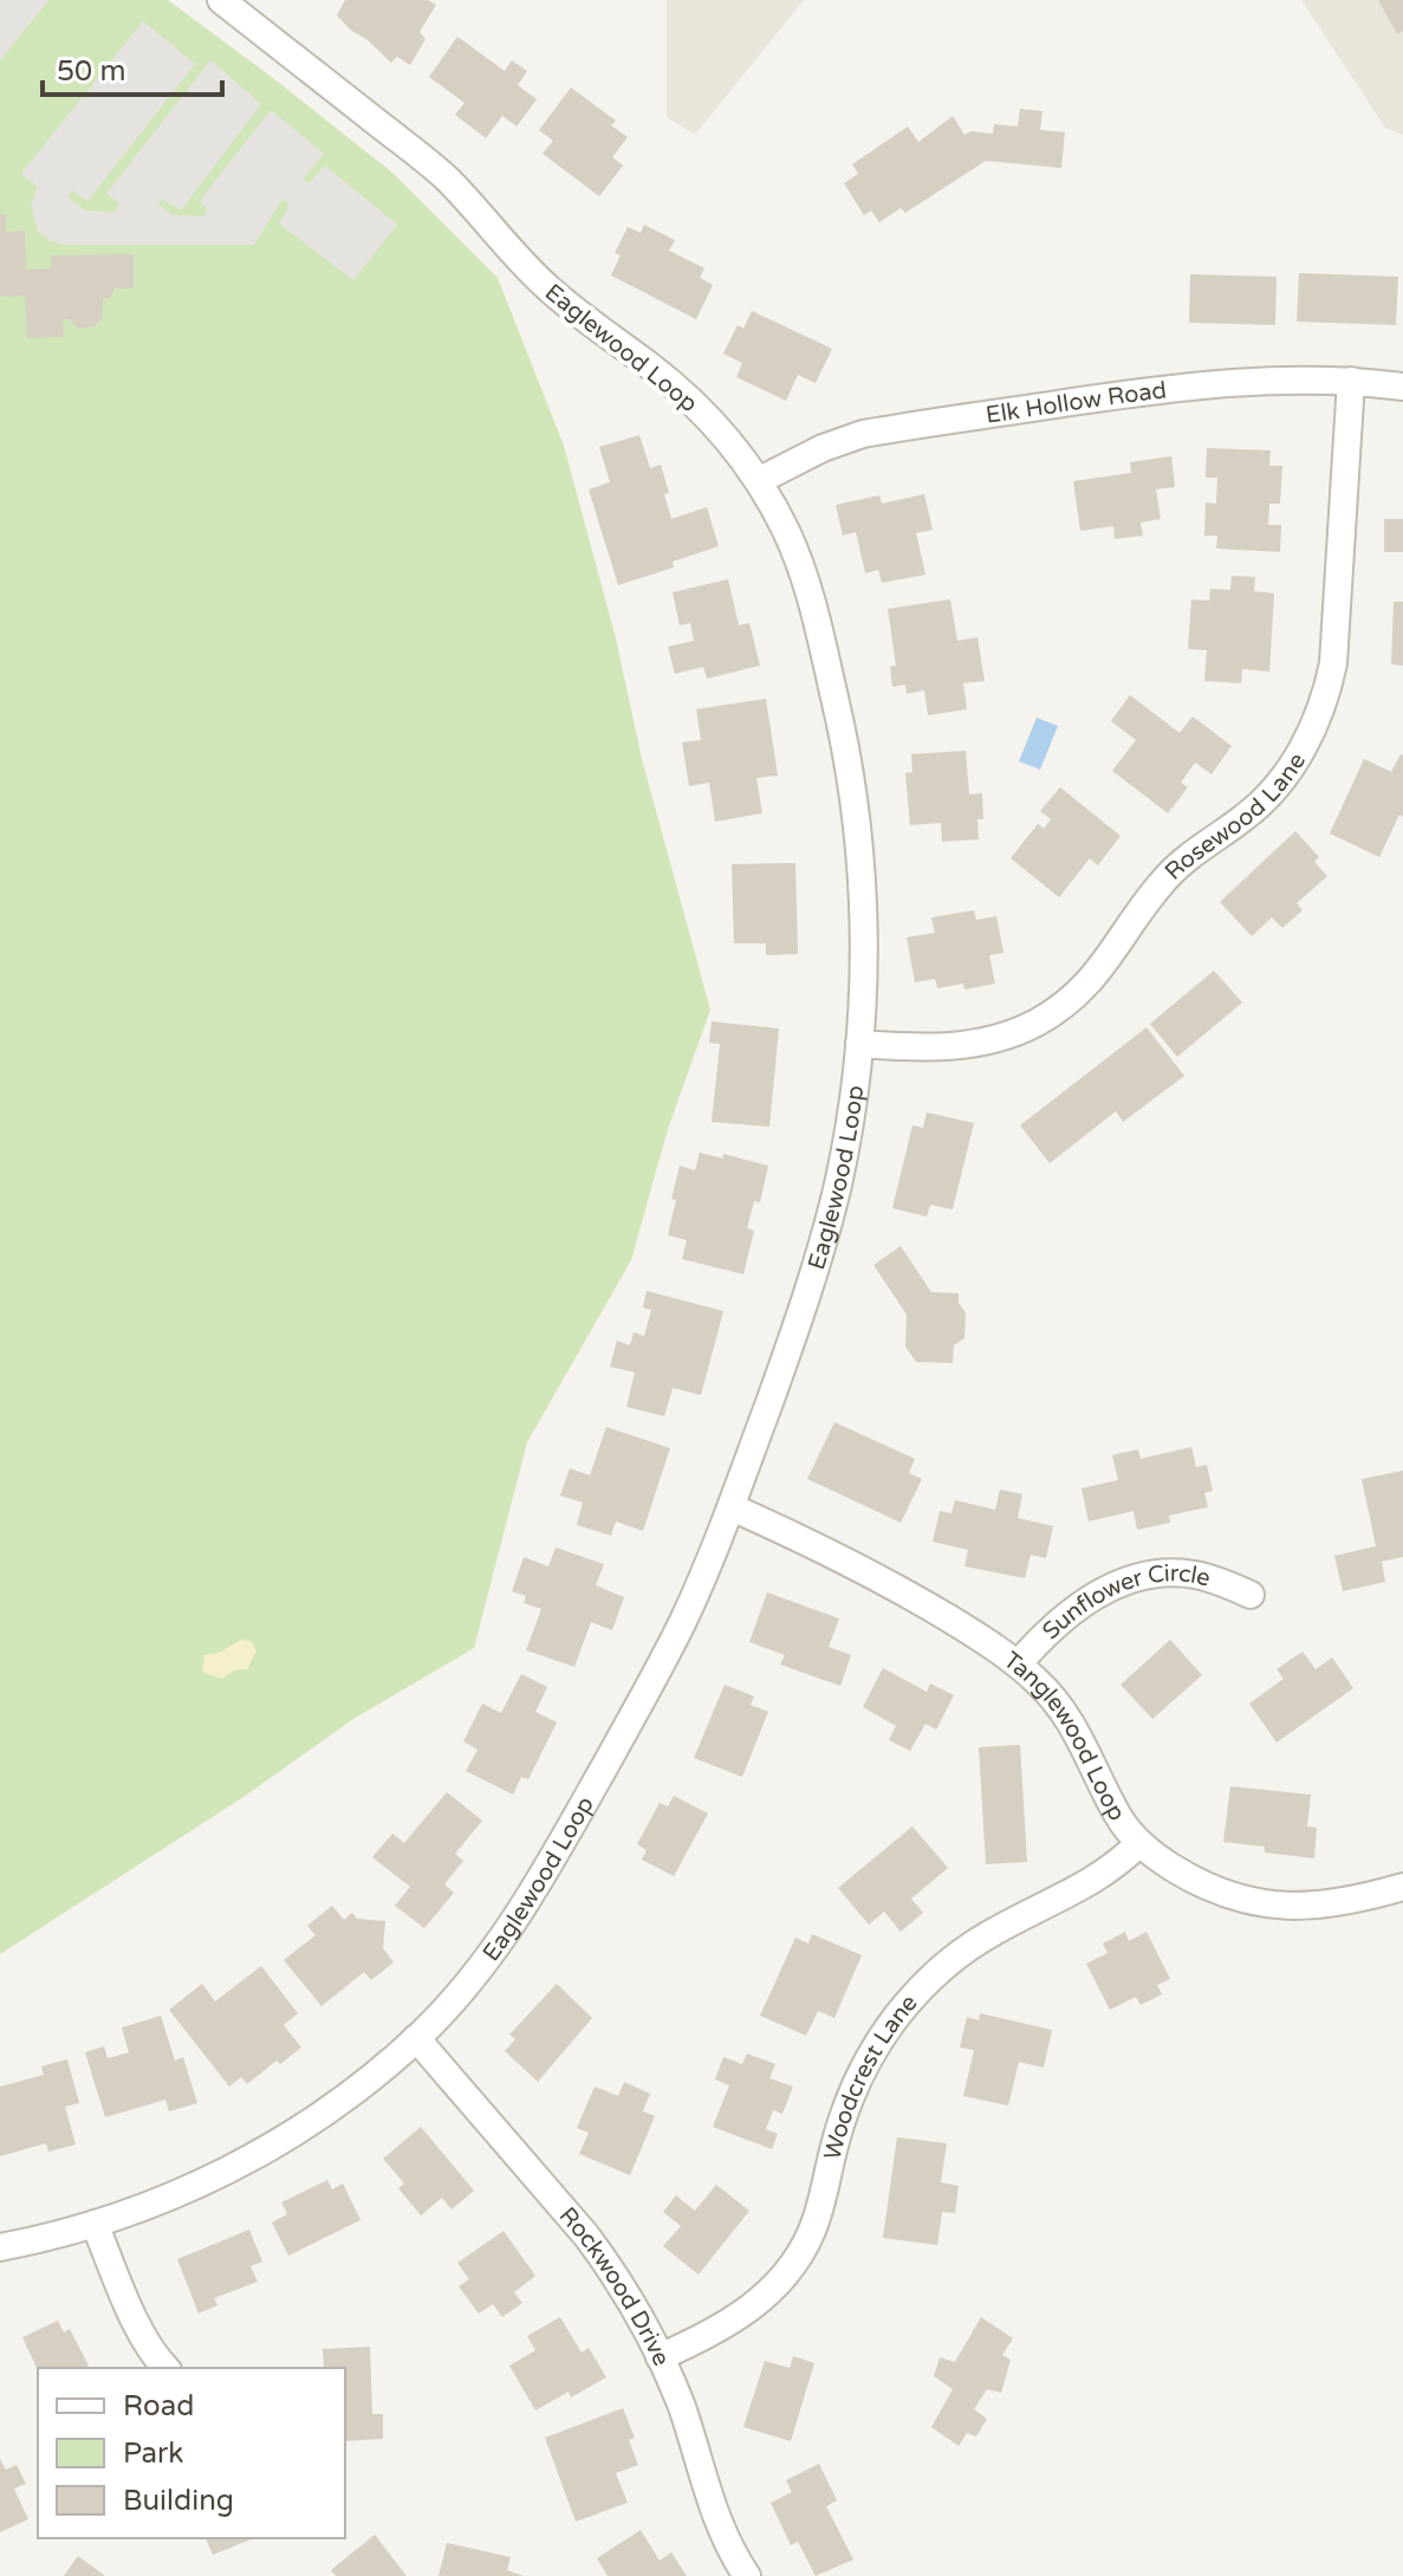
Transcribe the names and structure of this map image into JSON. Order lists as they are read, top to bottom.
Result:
{
  "streets": {
    "street": [
      "Eaglewood Loop",
      "Elk Hollow Road",
      "Rosewood Lane",
      "Sunflower Circle",
      "Tanglewood Loop",
      "Woodcrest Lane",
      "Rockwood Drive"
    ]
  },
  "crossings": [
    ["Eaglewood Loop", "Elk Hollow Road"],
    ["Eaglewood Loop", "Rosewood Lane"],
    ["Eaglewood Loop", "Tanglewood Loop"],
    ["Eaglewood Loop", "Rockwood Drive"],
    ["Elk Hollow Road", "Rosewood Lane"],
    ["Sunflower Circle", "Tanglewood Loop"],
    ["Tanglewood Loop", "Woodcrest Lane"],
    ["Woodcrest Lane", "Rockwood Drive"]
  ],
  "legend": ["Road", "Park", "Building"],
  "scale_bar": "50 m"
}
